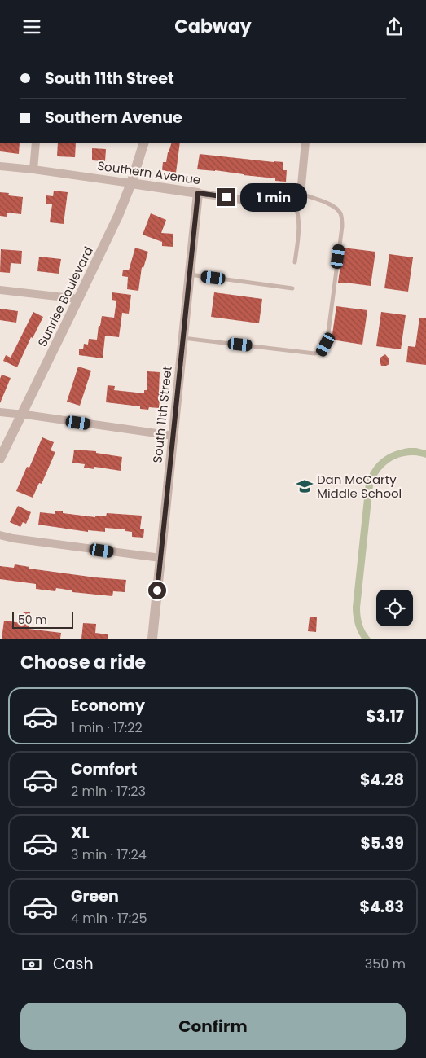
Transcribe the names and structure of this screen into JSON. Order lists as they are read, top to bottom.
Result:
{
  "streets": {
    "street": ["Southern Avenue", "Sunrise Boulevard", "South 11th Street"]
  },
  "crossings": [
    ["Southern Avenue", "Sunrise Boulevard"],
    ["Southern Avenue", "South 11th Street"]
  ],
  "places": {
    "school or university": ["Dan McCarty Middle School"]
  },
  "scale_bar": "50 m",
  "page": {
    "header": "Cabway",
    "banner": ["South 11th Street", "Southern Avenue"],
    "bubble": "1 min",
    "scale": "50 m",
    "heading": "Choose a ride",
    "list": [
      {
        "name": "Economy",
        "note": "1 min · 17:22",
        "value": "$3.17"
      },
      {
        "name": "Comfort",
        "note": "2 min · 17:23",
        "value": "$4.28"
      },
      {
        "name": "XL",
        "note": "3 min · 17:24",
        "value": "$5.39"
      },
      {
        "name": "Green",
        "note": "4 min · 17:25",
        "value": "$4.83"
      }
    ],
    "pay": ["Cash", "350 m"],
    "buttons": "Confirm"
  }
}
